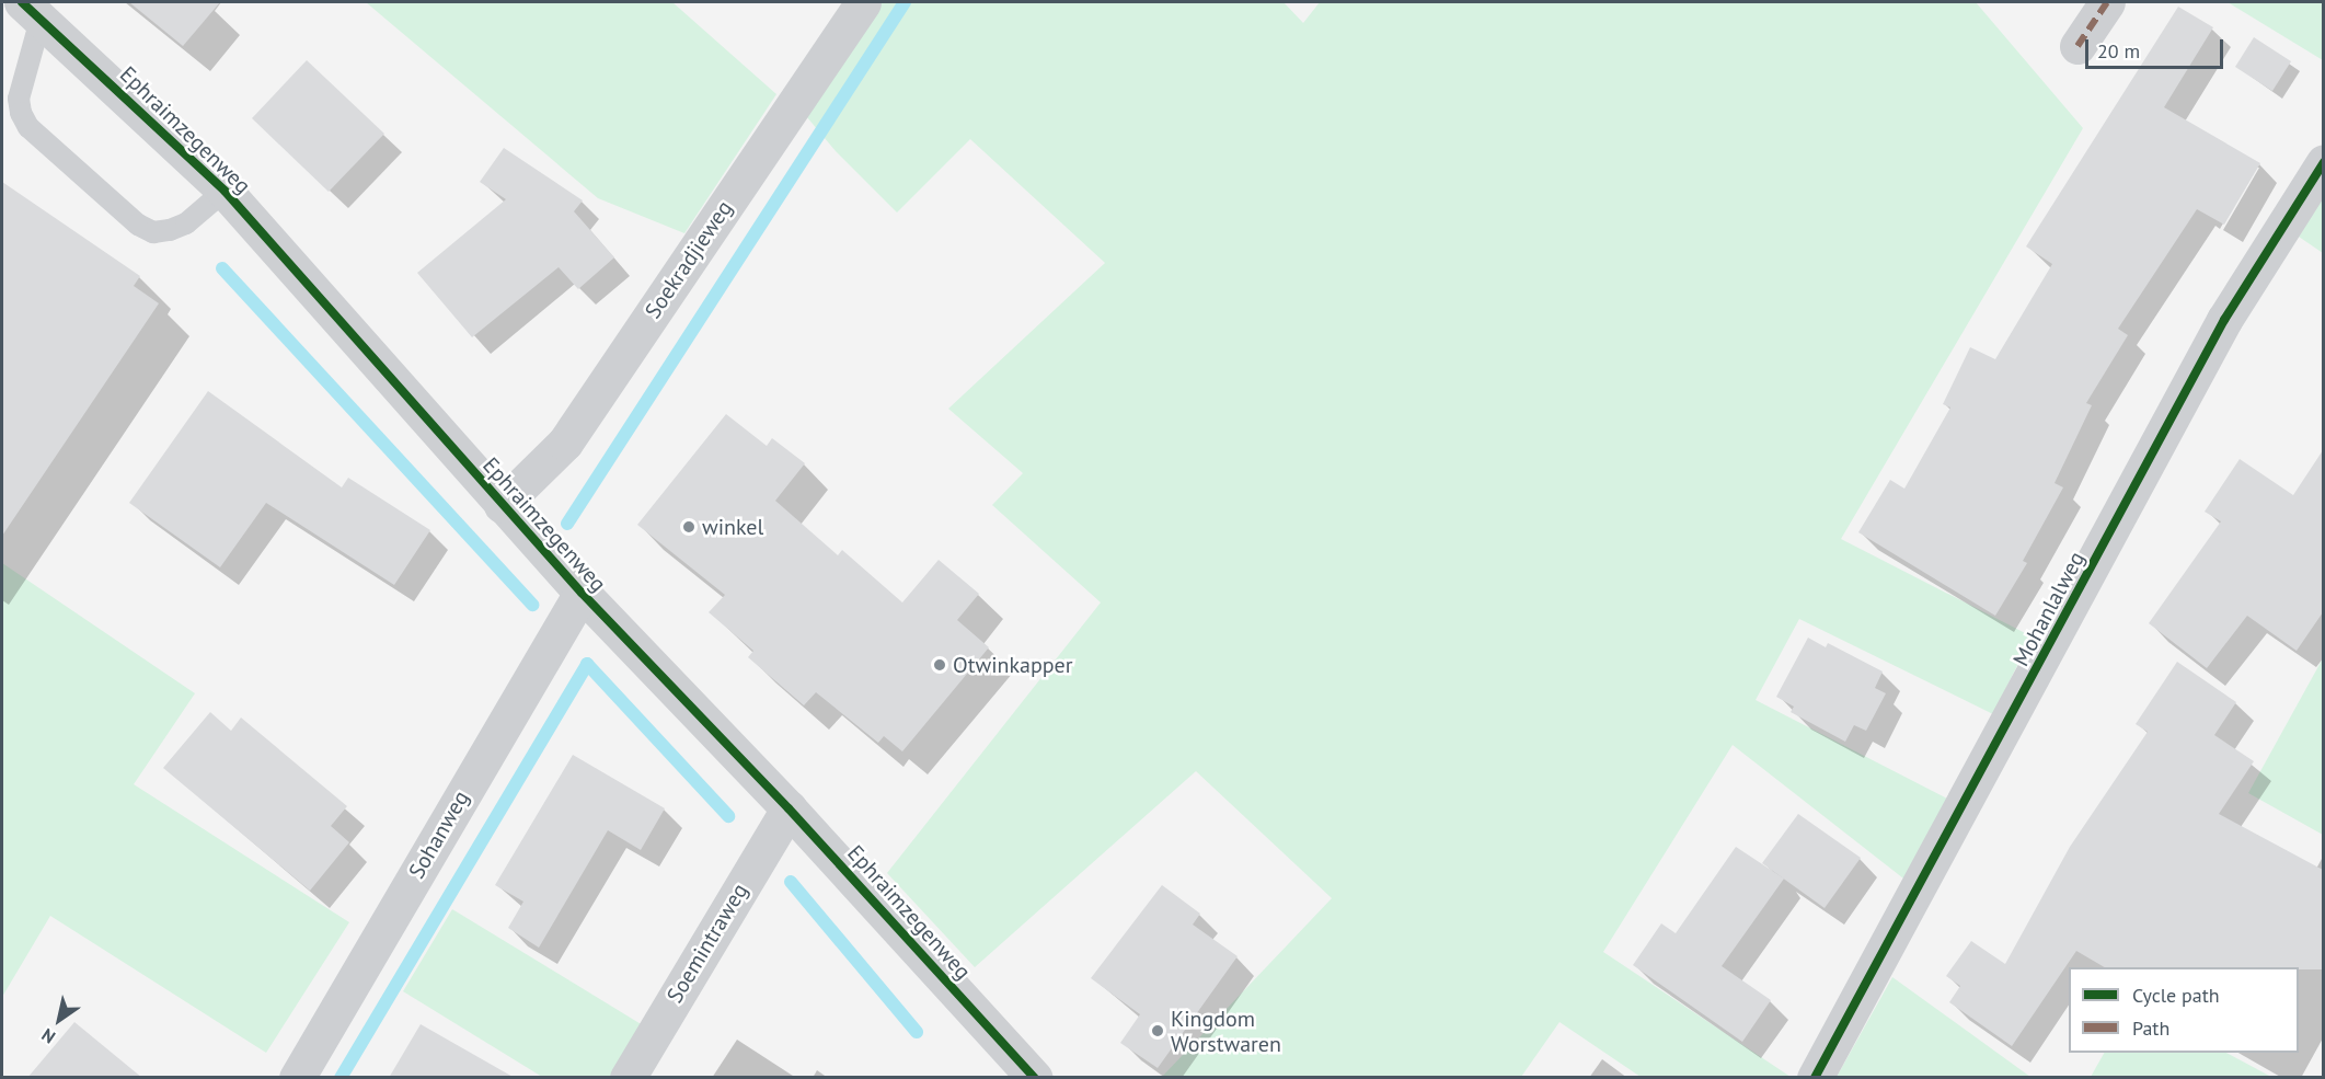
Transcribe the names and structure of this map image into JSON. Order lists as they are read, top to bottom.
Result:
{
  "streets": {
    "street": [
      "Ephraimzegenweg",
      "Soekradjieweg",
      "Mohanlalweg",
      "Sohanweg",
      "Soemintraweg"
    ]
  },
  "crossings": [
    ["Ephraimzegenweg", "Soekradjieweg"],
    ["Ephraimzegenweg", "Sohanweg"],
    ["Ephraimzegenweg", "Soemintraweg"]
  ],
  "places": ["winkel", "Otwinkapper", "Kingdom Worstwaren"],
  "legend": ["Cycle path", "Path"],
  "scale_bar": "20 m",
  "north": "bottom left"
}
